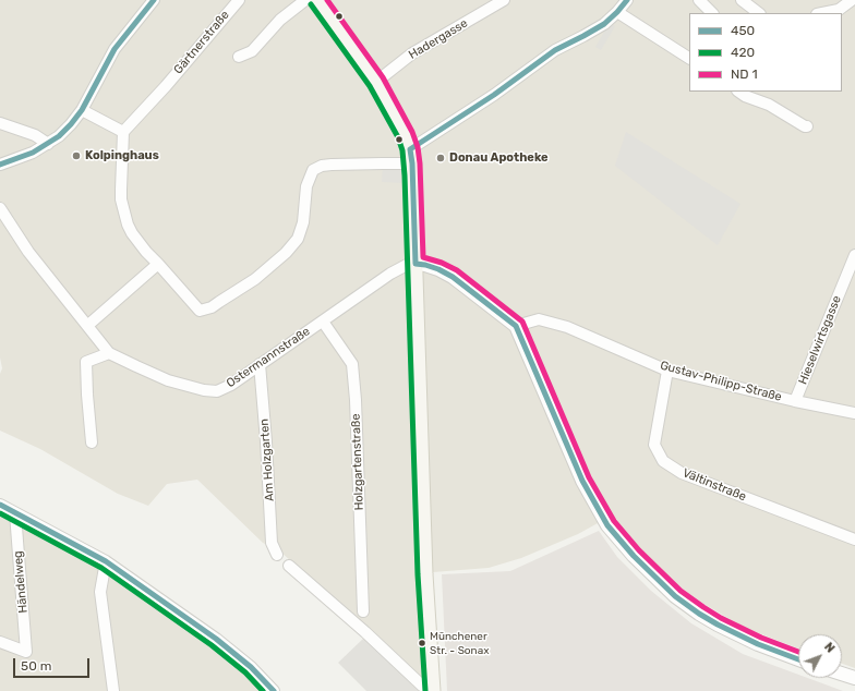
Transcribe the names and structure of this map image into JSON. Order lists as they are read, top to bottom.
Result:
{
  "streets": {
    "street": [
      "Hadergasse",
      "Gärtnerstraße",
      "Hieselwirtsgasse",
      "Ostermannstraße",
      "Gustav-Philipp-Straße",
      "Am Holzgarten",
      "Holzgartenstraße",
      "Vältinstraße",
      "Händelweg"
    ]
  },
  "crossings": [
    ["Hieselwirtsgasse", "Gustav-Philipp-Straße"],
    ["Ostermannstraße", "Am Holzgarten"],
    ["Ostermannstraße", "Holzgartenstraße"],
    ["Gustav-Philipp-Straße", "Vältinstraße"]
  ],
  "places": ["Kolpinghaus", "Donau Apotheke", "Münchener Str. - Sonax"],
  "lines": ["transit line 450", "transit line 420"],
  "legend": ["450", "420", "ND 1"],
  "scale_bar": "50 m",
  "north": "top right"
}
